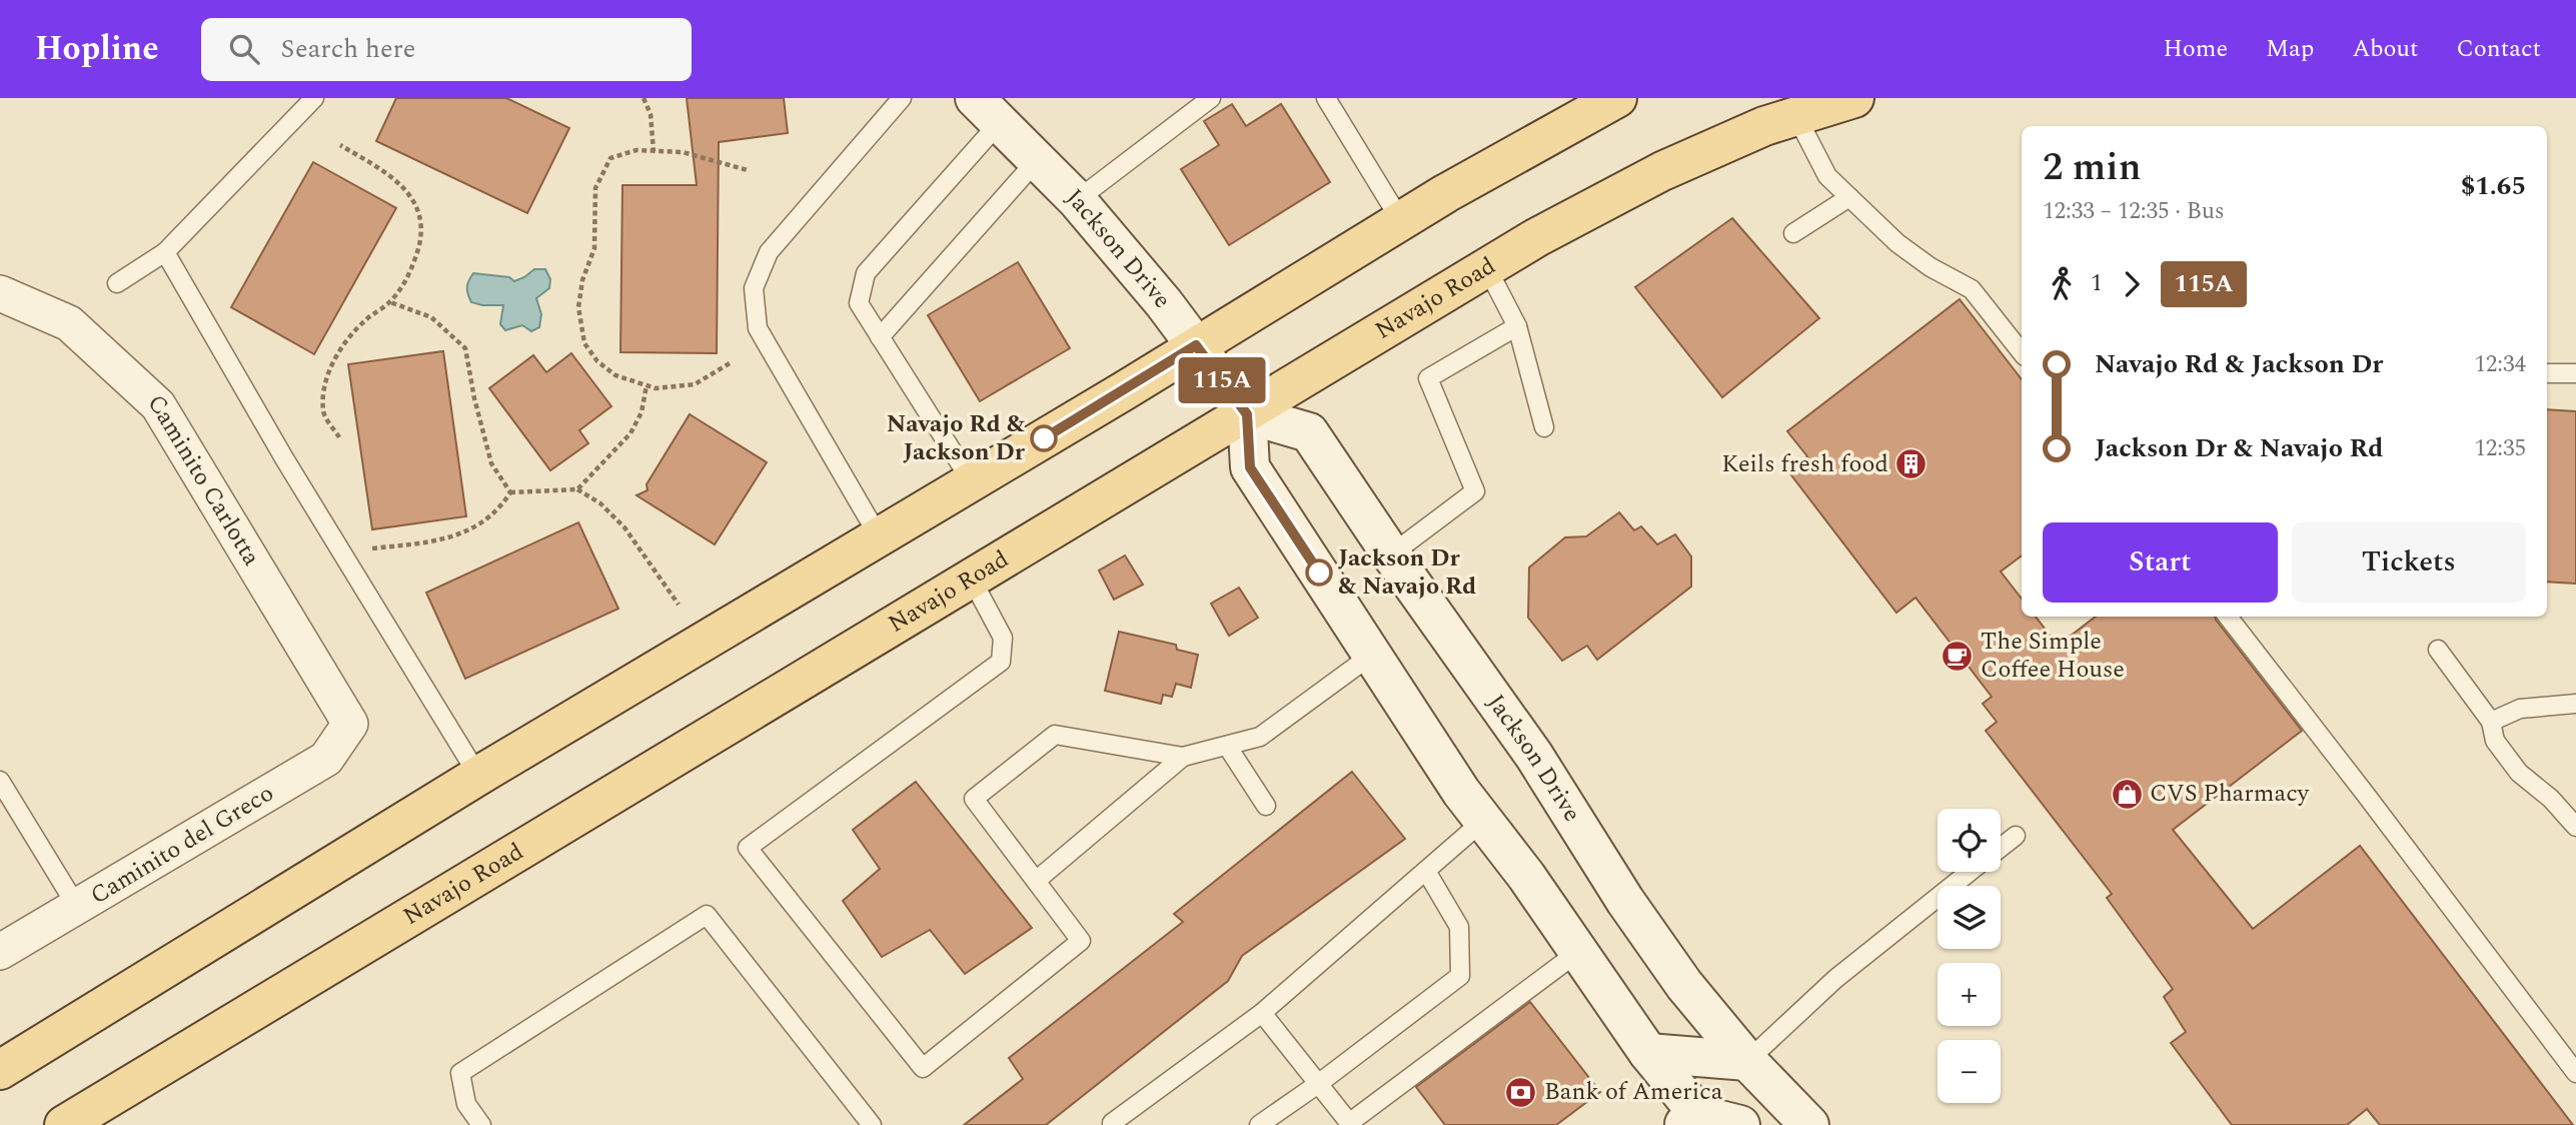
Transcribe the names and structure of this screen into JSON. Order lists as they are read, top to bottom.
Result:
{
  "streets": {
    "main road": ["Jackson Drive", "Navajo Road"],
    "street": ["Caminito Carlotta", "Caminito del Greco"]
  },
  "crossings": [
    ["Jackson Drive", "Navajo Road"],
    ["Caminito Carlotta", "Caminito del Greco"]
  ],
  "places": {
    "other": ["Navajo Rd & Jackson Dr", "Jackson Dr & Navajo Rd"],
    "building": ["Keils fresh food"],
    "cafe": ["The Simple Coffee House"],
    "shop": ["CVS Pharmacy"],
    "bank": ["Bank of America"]
  },
  "lines": ["bus line 115A"],
  "page": {
    "header": "Hopline",
    "search": "Search here",
    "nav": [
      "Home",
      "Map",
      "About",
      "Contact"
    ],
    "on_map": "115A",
    "heading": ["2 min", "12:33 – 12:35 · Bus", "$1.65"],
    "legs": ["1", "115A"],
    "list": [
      {
        "name": "Navajo Rd & Jackson Dr",
        "value": "12:34"
      },
      {
        "name": "Jackson Dr & Navajo Rd",
        "value": "12:35"
      }
    ],
    "buttons": ["Start", "Tickets"],
    "map_buttons": ["+", "−"]
  }
}
